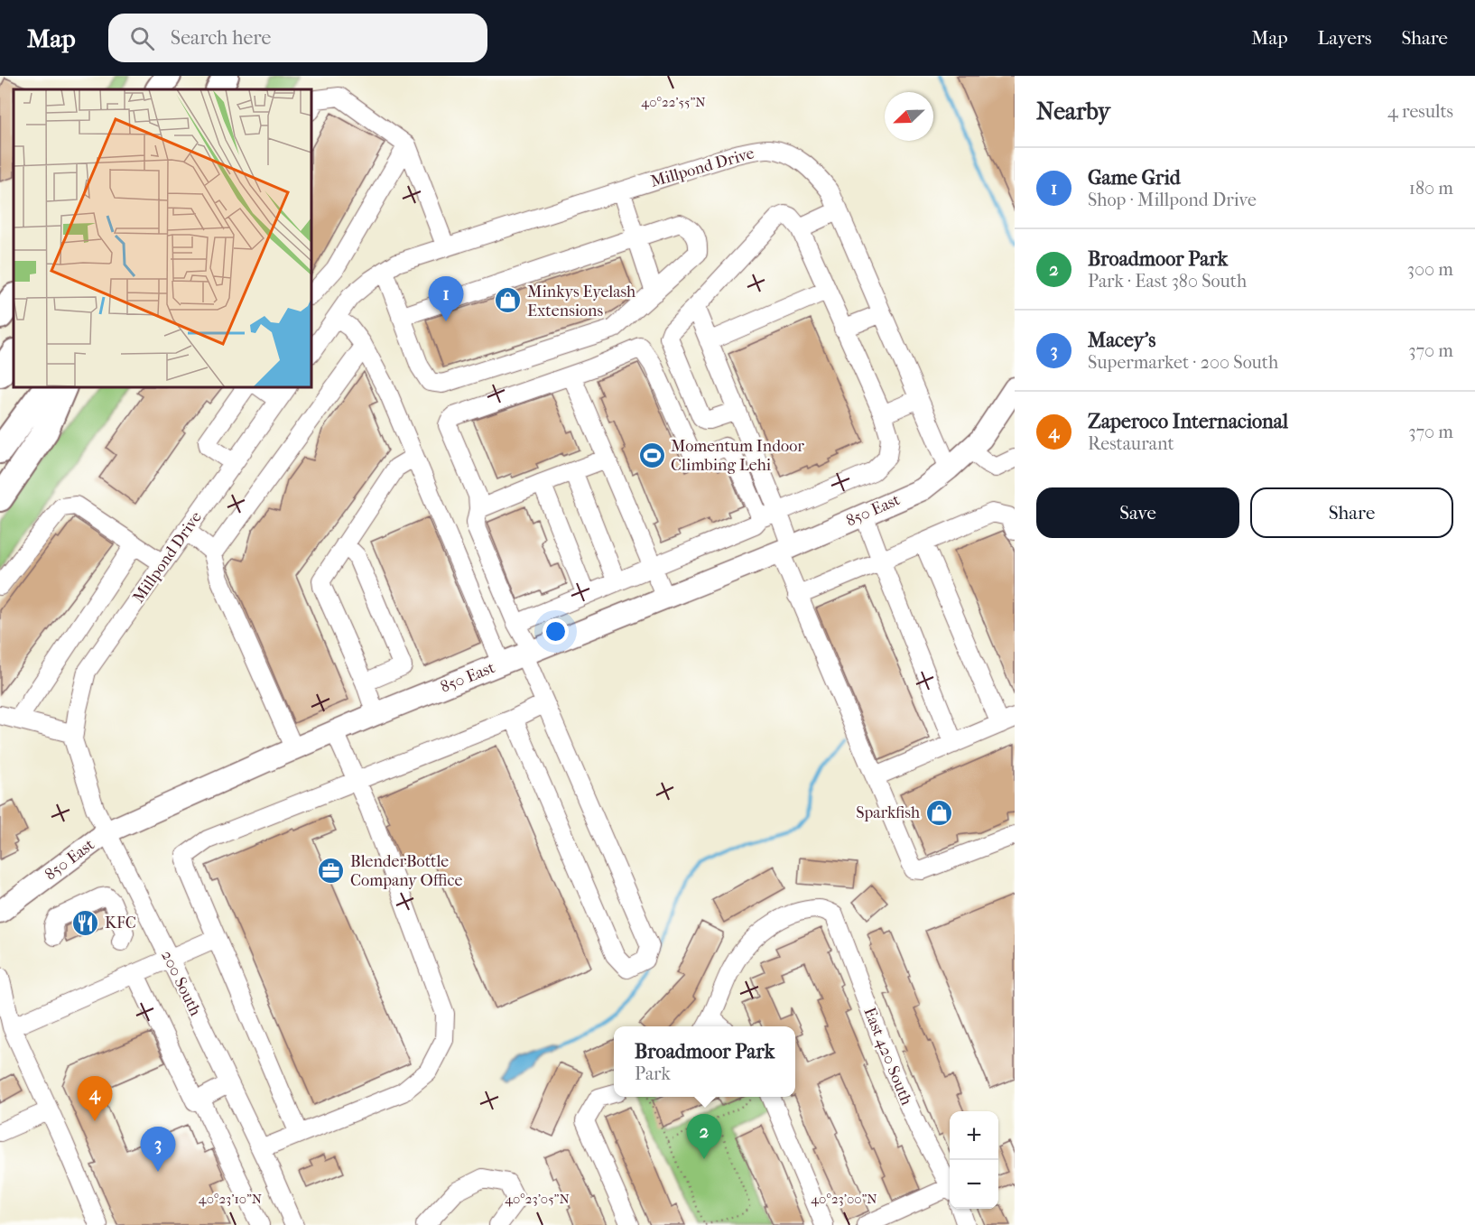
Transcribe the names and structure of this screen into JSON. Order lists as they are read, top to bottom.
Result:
{
  "streets": {
    "main road": ["850 East"],
    "street": ["Millpond Drive", "200 South", "East 420 South"]
  },
  "crossings": [
    ["Millpond Drive", "850 East"],
    ["Millpond Drive", "200 South"],
    ["850 East", "200 South"]
  ],
  "places": {
    "shop": ["Minkys Eyelash Extensions", "Sparkfish"],
    "sports": ["Momentum Indoor Climbing Lehi"],
    "office": ["BlenderBottle Company Office"],
    "restaurant": ["KFC"]
  },
  "north": "bottom left",
  "page": {
    "header": "Map",
    "search": "Search here",
    "nav": ["Map", "Layers", "Share"],
    "heading": ["Nearby", "4 results"],
    "list": [
      {
        "mark": "1",
        "name": "Game Grid",
        "note": "Shop · Millpond Drive",
        "value": "180 m"
      },
      {
        "mark": "2",
        "name": "Broadmoor Park",
        "note": "Park · East 380 South",
        "value": "300 m"
      },
      {
        "mark": "3",
        "name": "Macey's",
        "note": "Supermarket · 200 South",
        "value": "370 m"
      },
      {
        "mark": "4",
        "name": "Zaperoco Internacional",
        "note": "Restaurant",
        "value": "370 m"
      }
    ],
    "pins": [
      "1",
      "4",
      "2",
      "3"
    ],
    "buttons": ["Save", "Share"],
    "popup": ["Broadmoor Park", "Park"],
    "map_buttons": ["+", "−"]
  },
  "coordinates": [
    "40°22'55\"N",
    "40°23'10\"N",
    "40°23'05\"N",
    "40°23'00\"N"
  ]
}
